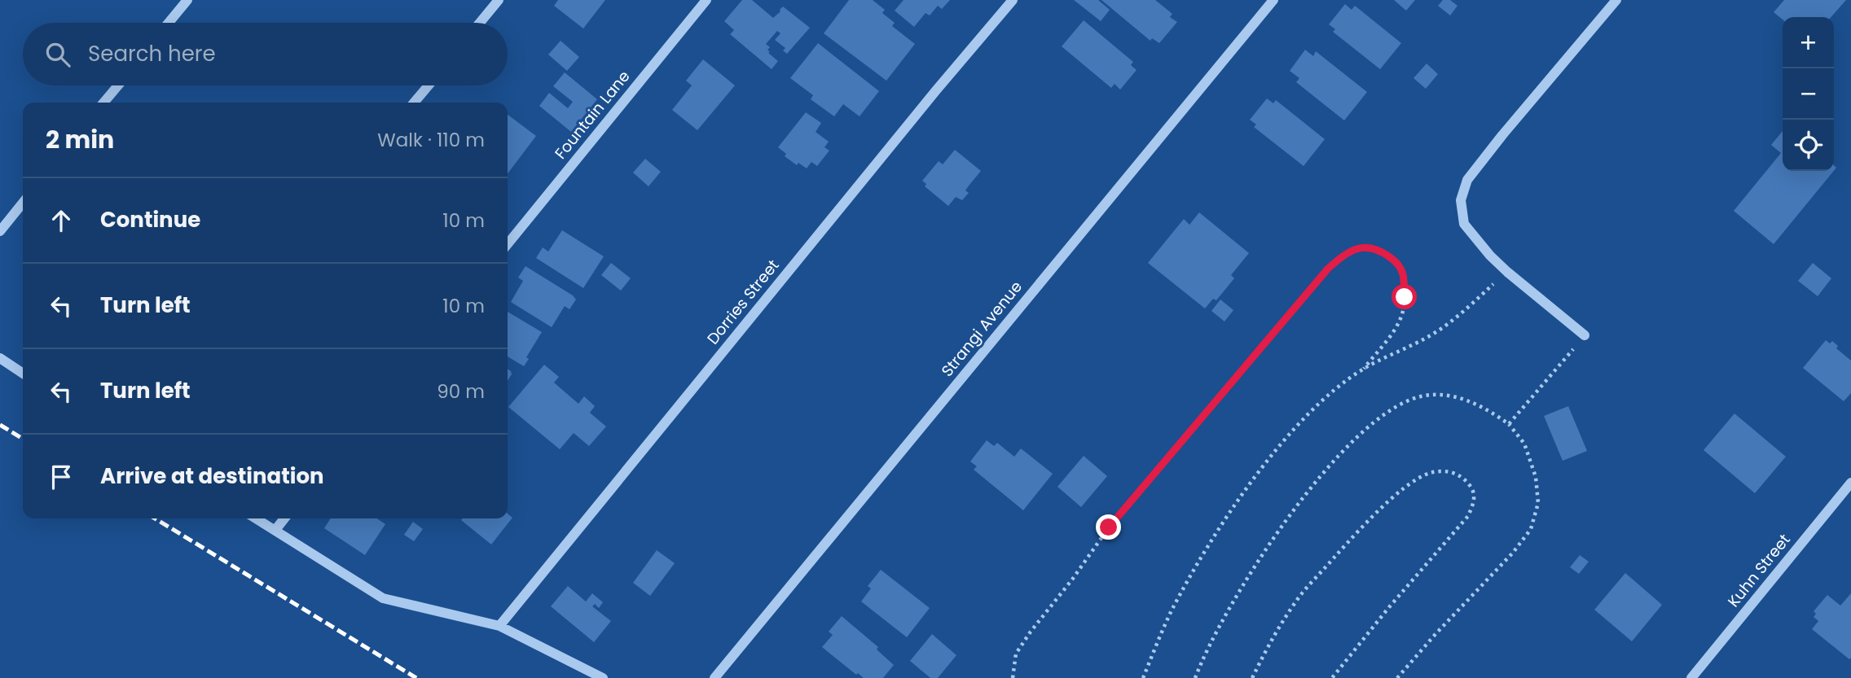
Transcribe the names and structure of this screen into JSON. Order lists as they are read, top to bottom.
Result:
{
  "streets": {
    "street": [
      "Fountain Lane",
      "Dorries Street",
      "Strangi Avenue",
      "Kuhn Street"
    ]
  },
  "page": {
    "map_buttons": ["+", "−"],
    "search": "Search here",
    "heading": ["2 min", "Walk · 110 m"],
    "list": [
      ["Continue", "10 m"],
      ["Turn left", "10 m"],
      ["Turn left", "90 m"],
      "Arrive at destination"
    ]
  }
}
